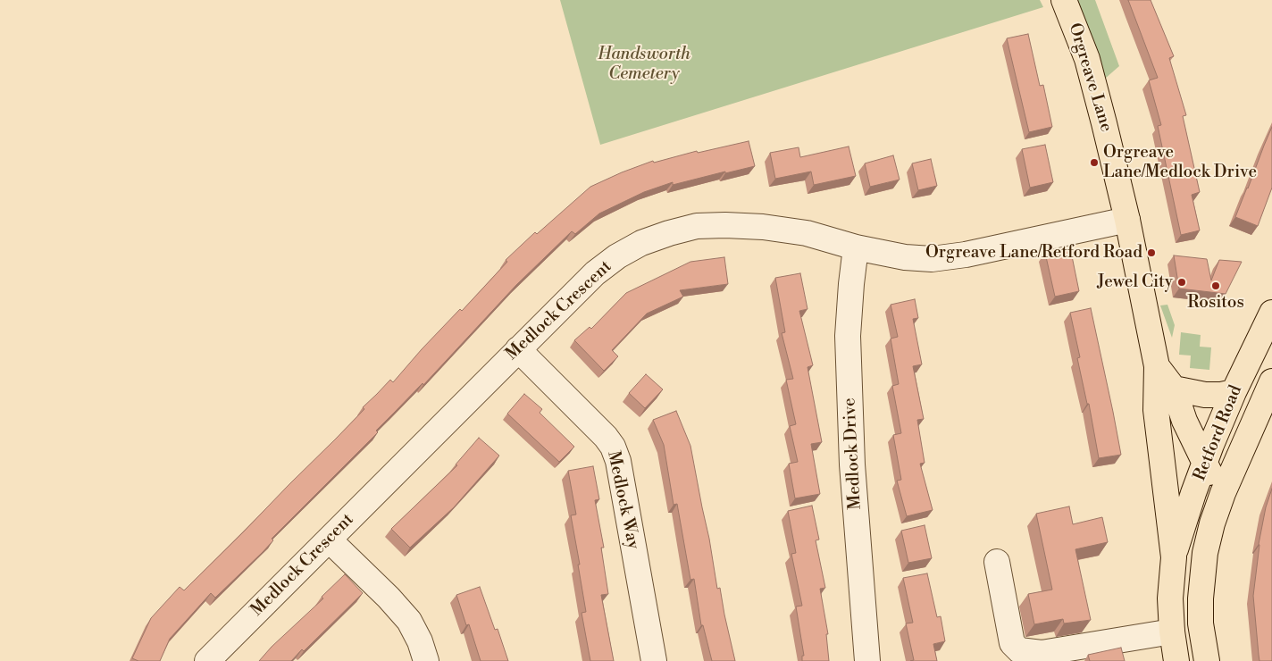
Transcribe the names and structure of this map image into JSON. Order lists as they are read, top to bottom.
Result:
{
  "streets": {
    "main road": ["Orgreave Lane", "Retford Road"],
    "street": ["Medlock Crescent", "Medlock Drive", "Medlock Way"]
  },
  "crossings": [
    ["Orgreave Lane", "Medlock Crescent"],
    ["Orgreave Lane", "Retford Road"],
    ["Medlock Crescent", "Medlock Drive"],
    ["Medlock Crescent", "Medlock Way"]
  ],
  "parks": ["Handsworth Cemetery"],
  "places": [
    "Orgreave Lane/Medlock Drive",
    "Orgreave Lane/Retford Road",
    "Jewel City",
    "Rositos"
  ]
}
